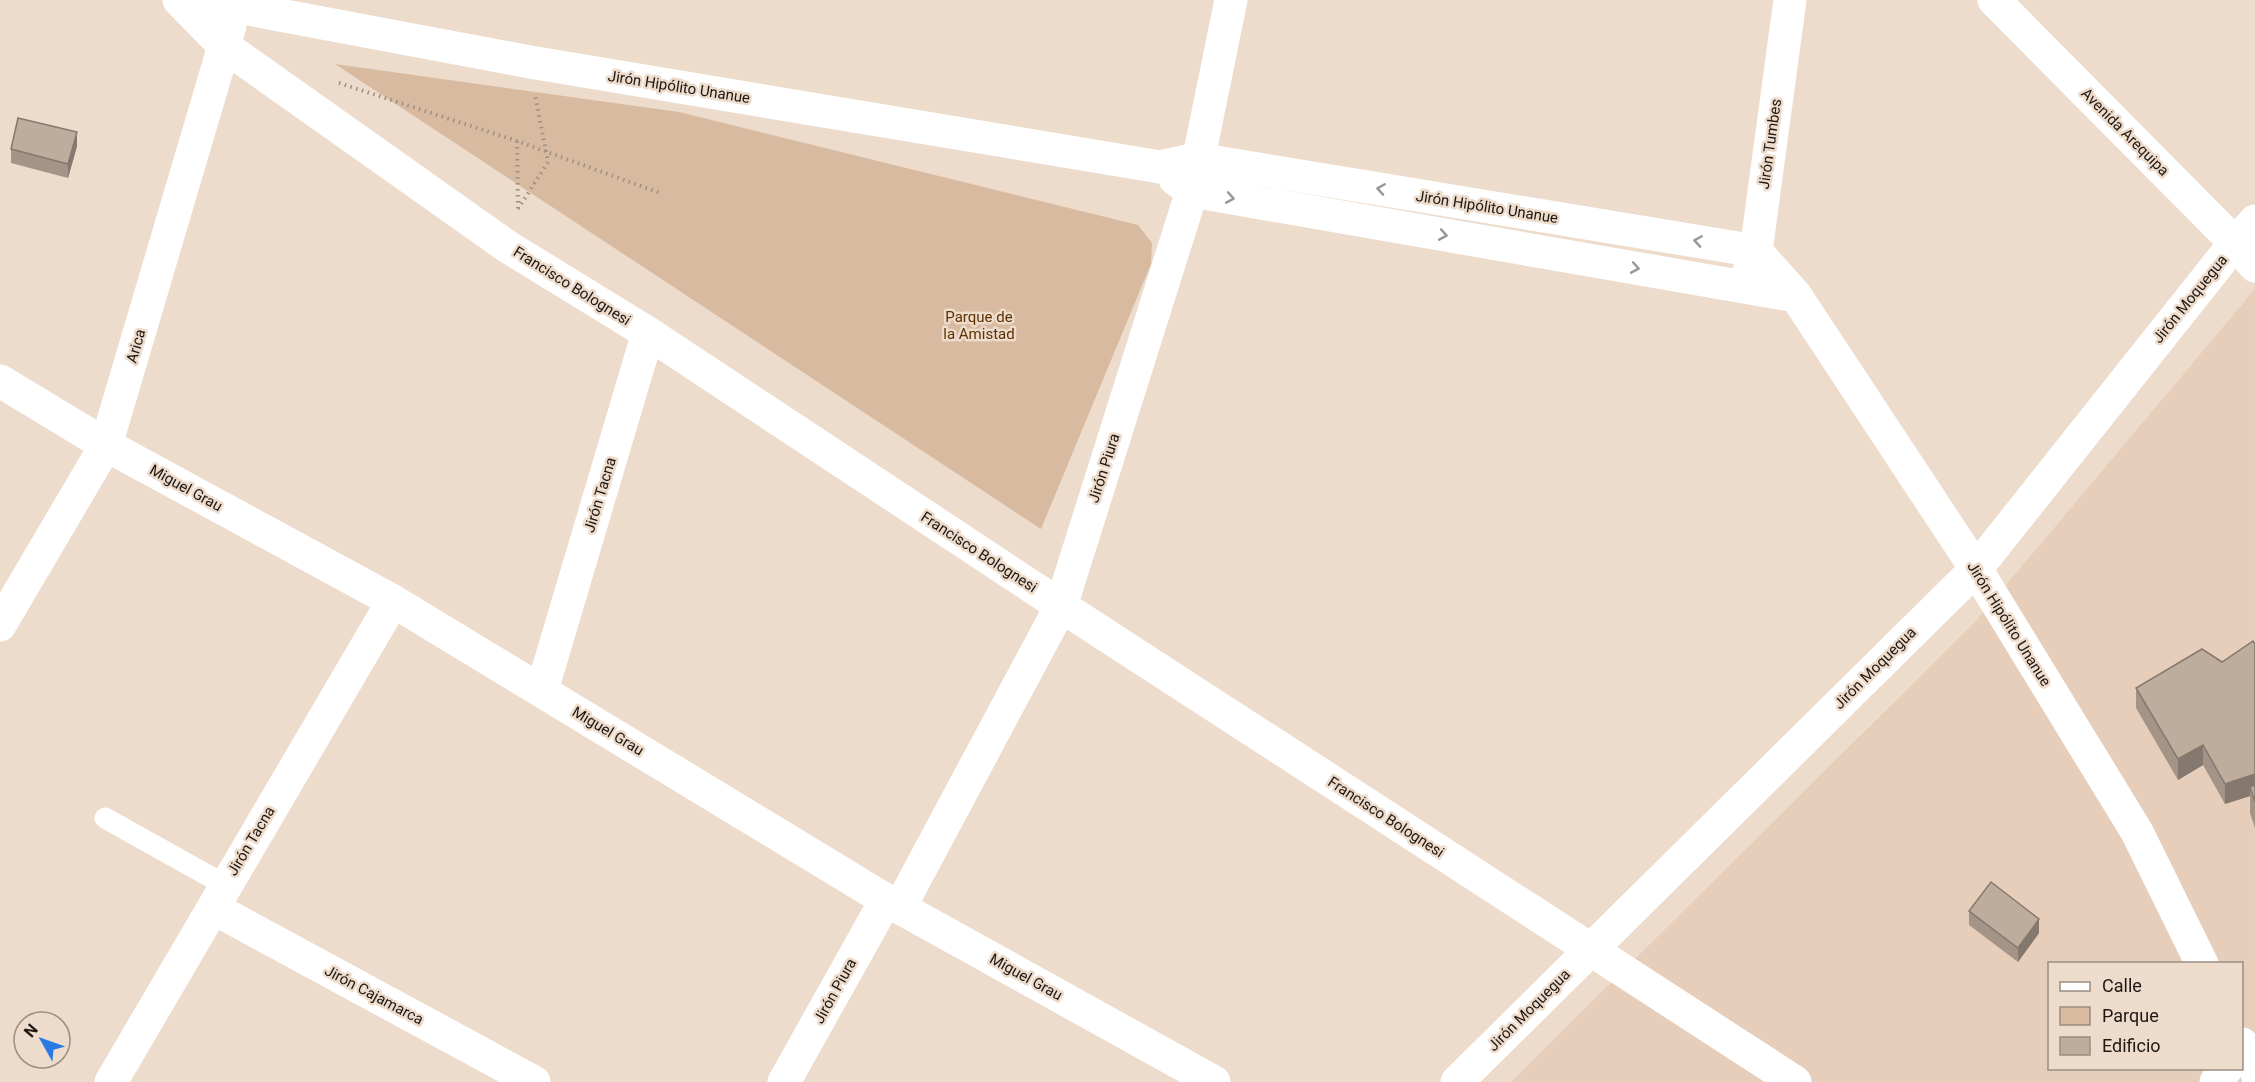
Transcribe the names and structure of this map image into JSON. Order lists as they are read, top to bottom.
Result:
{
  "streets": {
    "street": [
      "Jirón Hipólito Unanue",
      "Avenida Arequipa",
      "Jirón Tumbes",
      "Francisco Bolognesi",
      "Jirón Moquegua",
      "Arica",
      "Jirón Piura",
      "Miguel Grau",
      "Jirón Tacna",
      "Jirón Cajamarca"
    ]
  },
  "crossings": [
    ["Jirón Hipólito Unanue", "Jirón Tumbes"],
    ["Jirón Hipólito Unanue", "Jirón Moquegua"],
    ["Jirón Hipólito Unanue", "Arica"],
    ["Jirón Hipólito Unanue", "Jirón Piura"],
    ["Avenida Arequipa", "Jirón Moquegua"],
    ["Francisco Bolognesi", "Jirón Moquegua"],
    ["Francisco Bolognesi", "Arica"],
    ["Francisco Bolognesi", "Jirón Piura"],
    ["Francisco Bolognesi", "Jirón Tacna"],
    ["Arica", "Miguel Grau"],
    ["Jirón Piura", "Miguel Grau"],
    ["Miguel Grau", "Jirón Tacna"],
    ["Jirón Tacna", "Jirón Cajamarca"]
  ],
  "parks": ["Parque de la Amistad"],
  "legend": ["Calle", "Parque", "Edificio"],
  "north": "top left"
}
